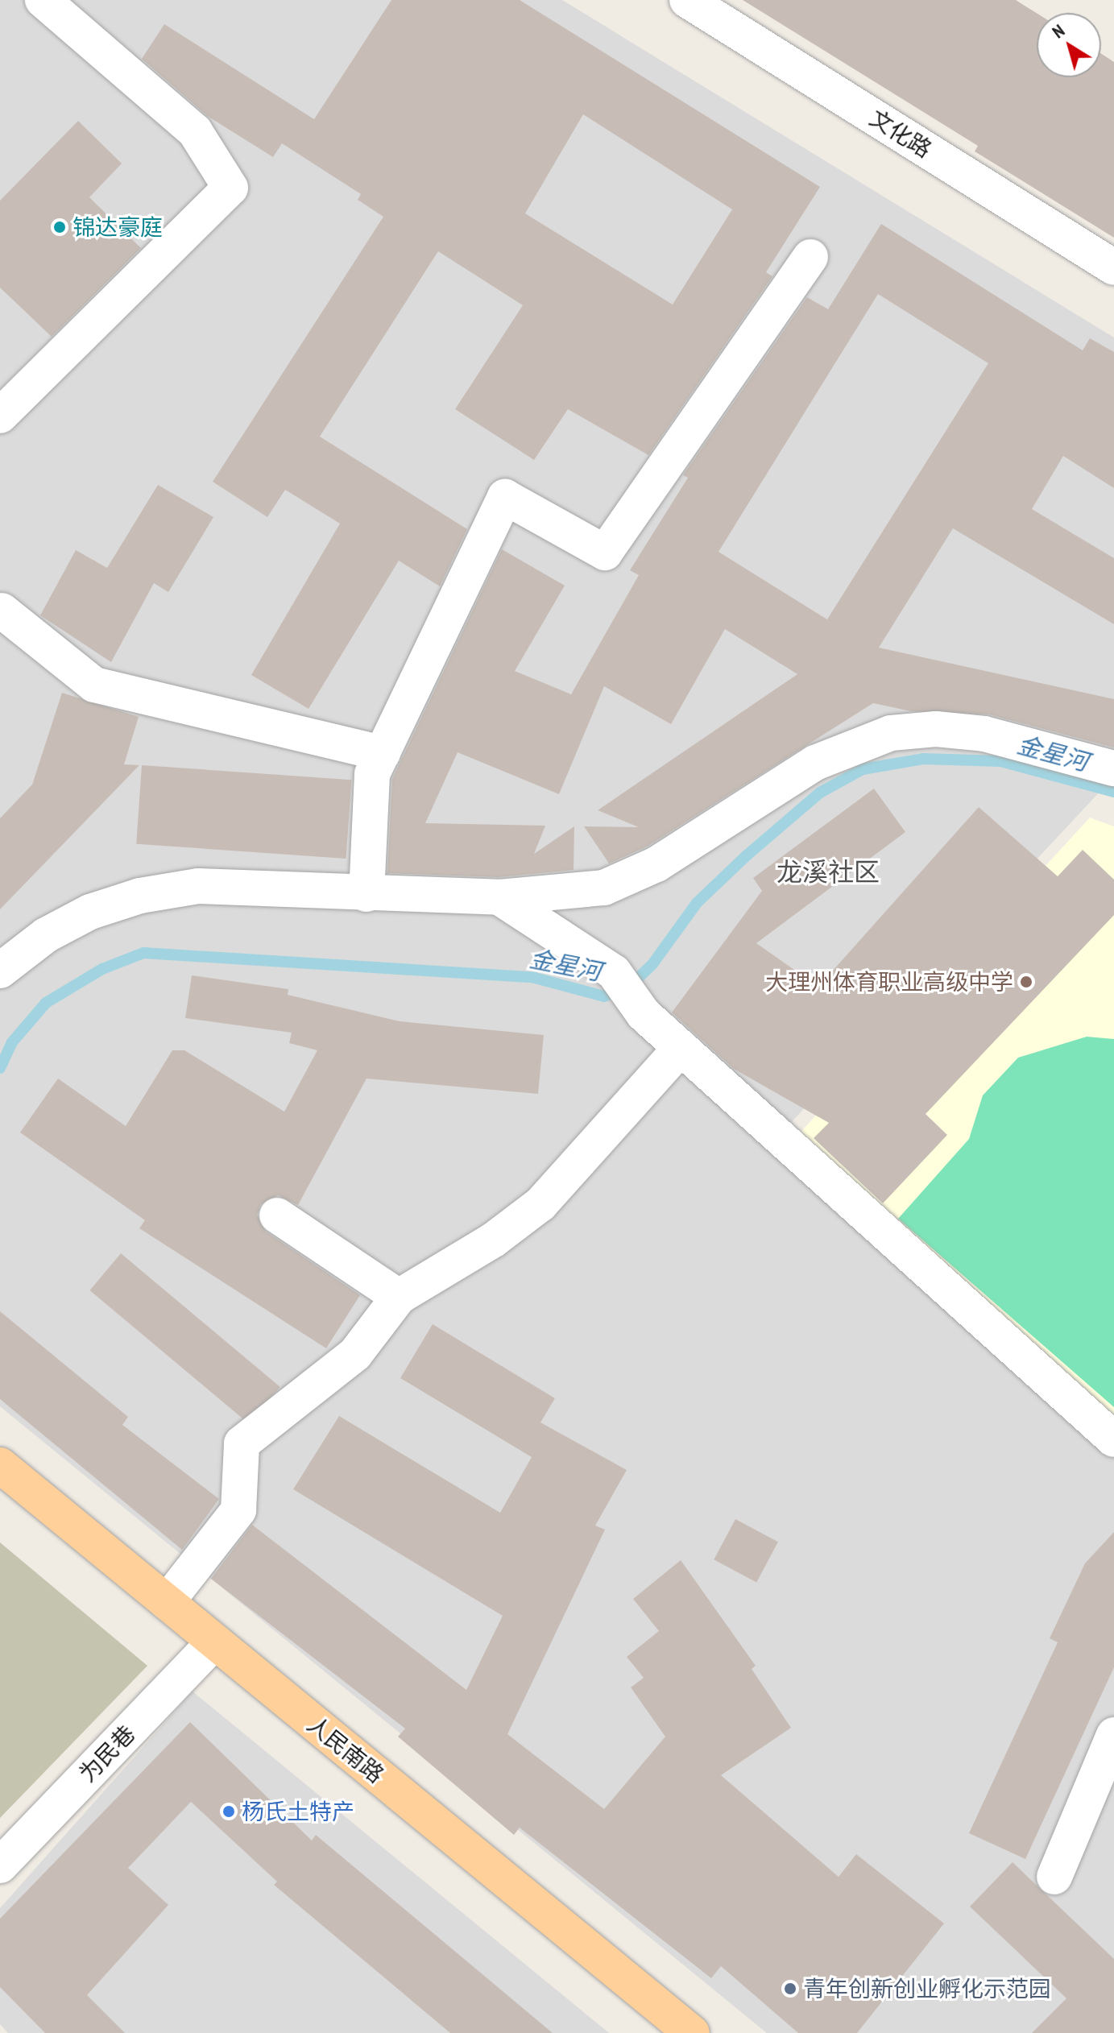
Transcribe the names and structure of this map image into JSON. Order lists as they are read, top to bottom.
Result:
{
  "streets": {
    "main road": ["人民南路"],
    "street": ["文化路", "为民巷"]
  },
  "crossings": [
    ["人民南路", "为民巷"]
  ],
  "districts": ["龙溪社区"],
  "water": ["金星河"],
  "places": [
    "锦达豪庭",
    "大理州体育职业高级中学",
    "杨氏土特产",
    "青年创新创业孵化示范园"
  ],
  "north": "top left"
}
